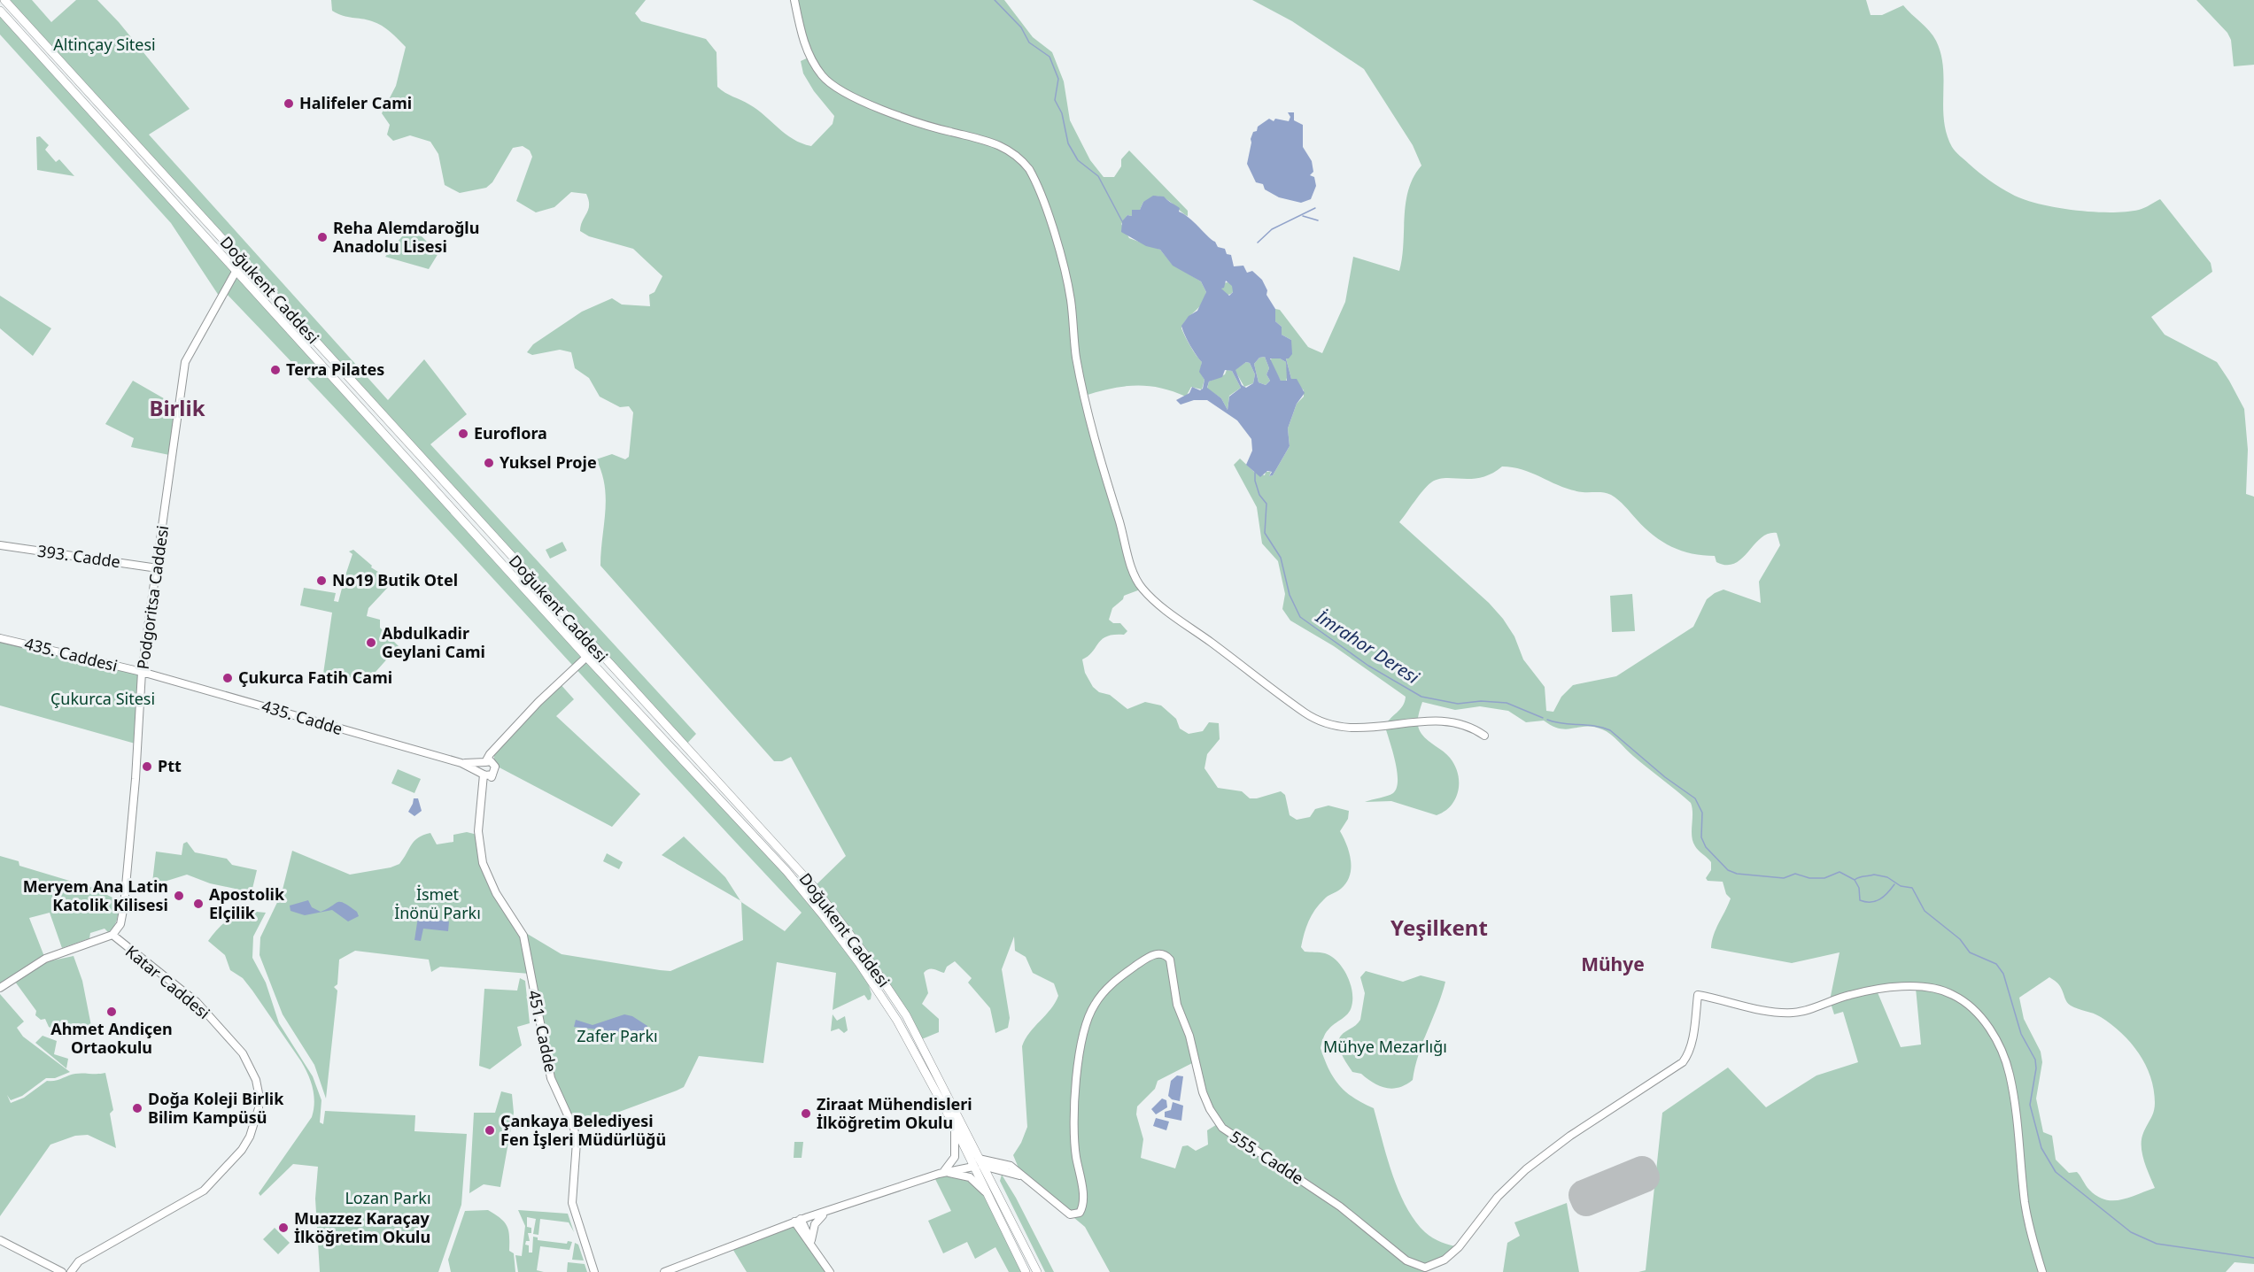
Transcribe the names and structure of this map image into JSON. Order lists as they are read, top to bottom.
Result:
{
  "streets": {
    "main road": ["Doğukent Caddesi"],
    "street": [
      "393. Cadde",
      "Podgoritsa Caddesi",
      "435. Caddesi",
      "435. Cadde",
      "Katar Caddesi",
      "451. Cadde",
      "555. Cadde"
    ]
  },
  "crossings": [
    ["Doğukent Caddesi", "Podgoritsa Caddesi"],
    ["Doğukent Caddesi", "555. Cadde"],
    ["393. Cadde", "Podgoritsa Caddesi"],
    ["Podgoritsa Caddesi", "435. Caddesi"],
    ["Podgoritsa Caddesi", "435. Cadde"],
    ["Podgoritsa Caddesi", "Katar Caddesi"],
    ["435. Caddesi", "435. Cadde"]
  ],
  "districts": ["Birlik", "Yeşilkent", "Mühye"],
  "water": ["İmrahor Deresi"],
  "parks": [
    "Altinçay Sitesi",
    "Çukurca Sitesi",
    "İsmet İnönü Parkı",
    "Zafer Parkı",
    "Mühye Mezarlığı",
    "Lozan Parkı"
  ],
  "places": [
    "Halifeler Cami",
    "Reha Alemdaroğlu Anadolu Lisesi",
    "Terra Pilates",
    "Euroflora",
    "Yuksel Proje",
    "No19 Butik Otel",
    "Abdulkadir Geylani Cami",
    "Çukurca Fatih Cami",
    "Ptt",
    "Meryem Ana Latin Katolik Kilisesi",
    "Apostolik Elçilik",
    "Ahmet Andiçen Ortaokulu",
    "Doğa Koleji Birlik Bilim Kampüsü",
    "Ziraat Mühendisleri İlköğretim Okulu",
    "Çankaya Belediyesi Fen İşleri Müdürlüğü",
    "Muazzez Karaçay İlköğretim Okulu"
  ]
}
